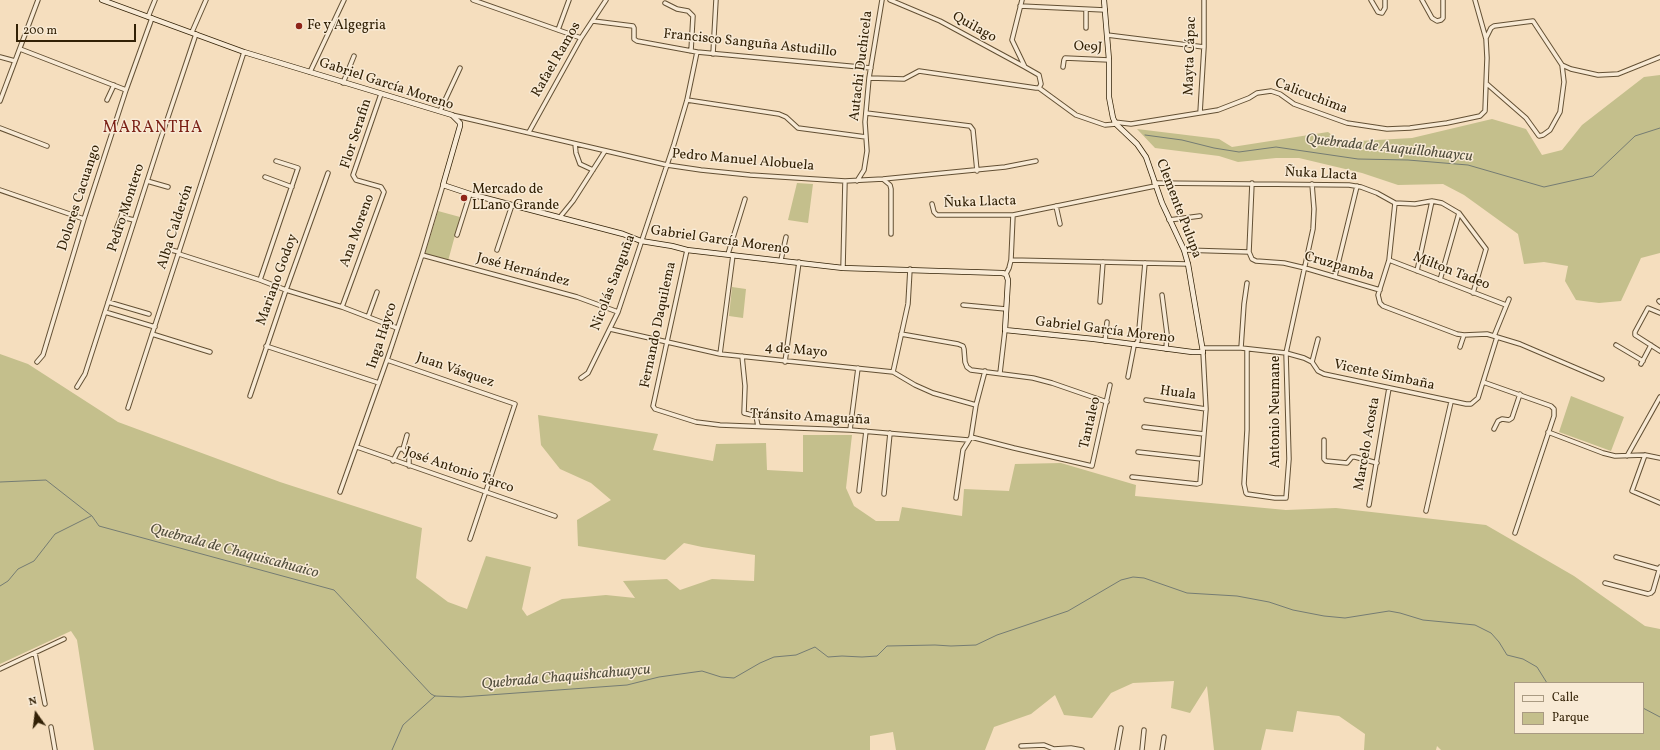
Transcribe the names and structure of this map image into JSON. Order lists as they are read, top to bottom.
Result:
{
  "streets": {
    "street": [
      "Quilago",
      "Francisco Sanguña Astudillo",
      "Oe9J",
      "Mayta Cápac",
      "Rafael Ramos",
      "Autachi Duchicela",
      "Gabriel García Moreno",
      "Calicuchima",
      "Flor Serafin",
      "Pedro Manuel Alobuela",
      "Ñuka Llacta",
      "Dolores Cacuango",
      "Pedro Montero",
      "Clemente Pulupa",
      "Alba Calderón",
      "Ana Moreno",
      "Cruzpamba",
      "José Hernández",
      "Milton Tadeo",
      "Mariano Godoy",
      "Nicolás Sanguña",
      "Fernando Daquilema",
      "Inga Hayco",
      "4 de Mayo",
      "Juan Vásquez",
      "Vicente Simbaña",
      "Huala",
      "Antonio Neumane",
      "Tránsito Amaguaña",
      "Tantaleo",
      "Marcelo Acosta",
      "José Antonio Tarco"
    ]
  },
  "crossings": [
    ["Francisco Sanguña Astudillo", "Rafael Ramos"],
    ["Francisco Sanguña Astudillo", "Autachi Duchicela"],
    ["Francisco Sanguña Astudillo", "Nicolás Sanguña"],
    ["Mayta Cápac", "Calicuchima"],
    ["Rafael Ramos", "Pedro Manuel Alobuela"],
    ["Autachi Duchicela", "Pedro Manuel Alobuela"],
    ["Gabriel García Moreno", "Flor Serafin"],
    ["Gabriel García Moreno", "Pedro Manuel Alobuela"],
    ["Gabriel García Moreno", "Dolores Cacuango"],
    ["Gabriel García Moreno", "Pedro Montero"],
    ["Gabriel García Moreno", "Clemente Pulupa"],
    ["Gabriel García Moreno", "Alba Calderón"],
    ["Gabriel García Moreno", "Nicolás Sanguña"],
    ["Gabriel García Moreno", "Fernando Daquilema"],
    ["Gabriel García Moreno", "Inga Hayco"],
    ["Gabriel García Moreno", "Vicente Simbaña"],
    ["Calicuchima", "Clemente Pulupa"],
    ["Flor Serafin", "Ana Moreno"],
    ["Pedro Manuel Alobuela", "Nicolás Sanguña"],
    ["Ñuka Llacta", "Clemente Pulupa"],
    ["Ñuka Llacta", "Milton Tadeo"],
    ["Ñuka Llacta", "Antonio Neumane"],
    ["Clemente Pulupa", "Vicente Simbaña"],
    ["Clemente Pulupa", "Huala"],
    ["Cruzpamba", "Vicente Simbaña"],
    ["Cruzpamba", "Antonio Neumane"],
    ["José Hernández", "Nicolás Sanguña"],
    ["José Hernández", "Inga Hayco"],
    ["Milton Tadeo", "Vicente Simbaña"],
    ["Nicolás Sanguña", "4 de Mayo"],
    ["Fernando Daquilema", "4 de Mayo"],
    ["Fernando Daquilema", "Tránsito Amaguaña"],
    ["Inga Hayco", "Juan Vásquez"],
    ["Inga Hayco", "José Antonio Tarco"],
    ["Juan Vásquez", "José Antonio Tarco"],
    ["Vicente Simbaña", "Antonio Neumane"],
    ["Vicente Simbaña", "Marcelo Acosta"],
    ["Tránsito Amaguaña", "Tantaleo"]
  ],
  "districts": ["MARANTHA"],
  "water": ["Quebrada de Auquillohuaycu", "Quebrada de Chaquiscahuaico", "Quebrada Chaquishcahuaycu"],
  "places": ["Fe y Algegria", "Mercado de LLano Grande"],
  "legend": ["Calle", "Parque"],
  "scale_bar": "200 m",
  "north": "top"
}
